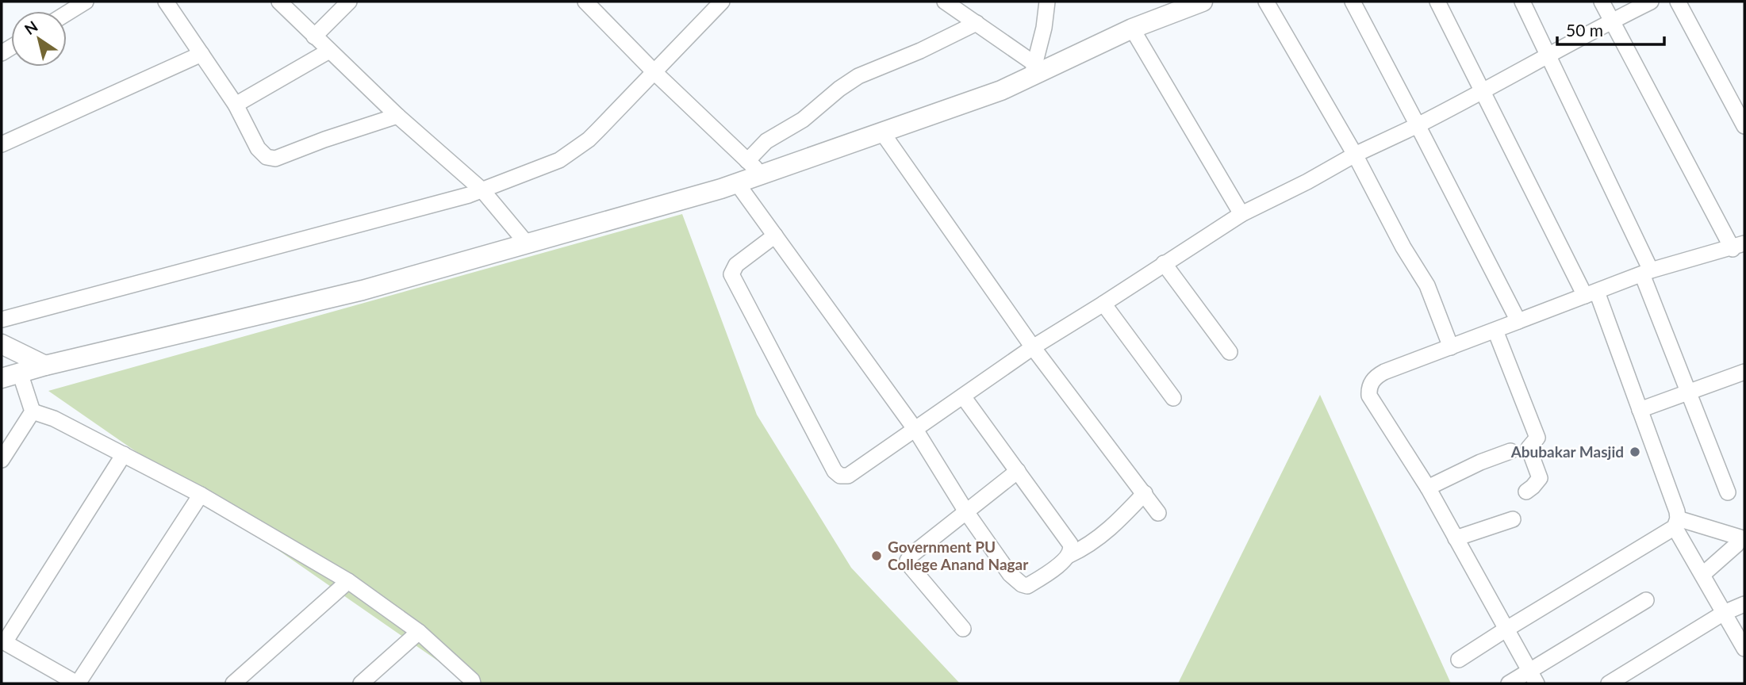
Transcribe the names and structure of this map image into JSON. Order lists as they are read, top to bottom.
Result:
{
  "places": ["Abubakar Masjid", "Government PU College Anand Nagar"],
  "scale_bar": "50 m",
  "north": "top left"
}
